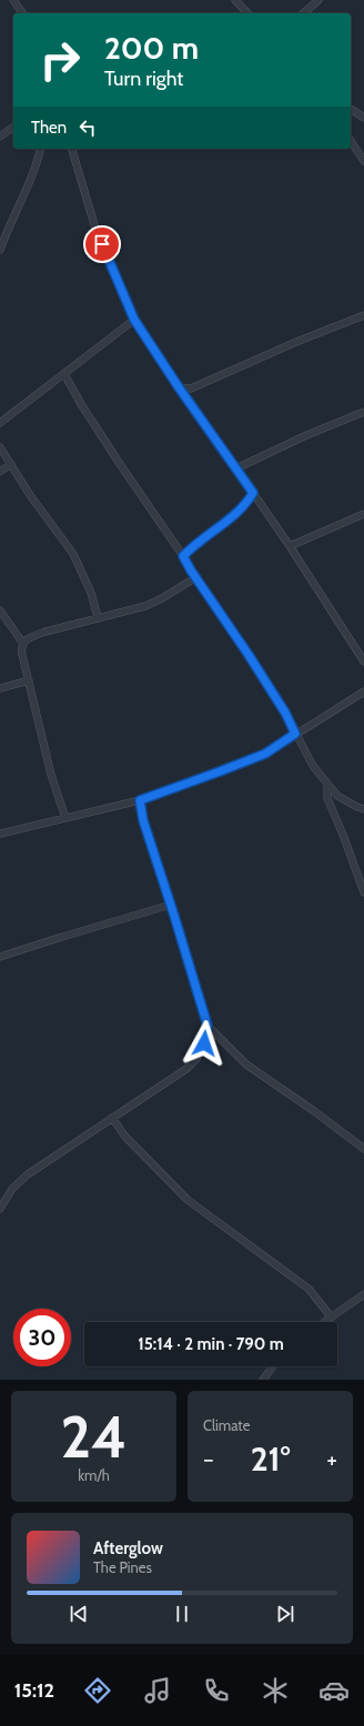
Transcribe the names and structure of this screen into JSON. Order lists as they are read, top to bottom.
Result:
{
  "page": {
    "turn": ["200 m", "Turn right"],
    "then": "Then",
    "limit": "30",
    "trip": "15:14 · 2 min · 790 m",
    "tile": [
      ["24", "km/h"],
      "Climate"
    ],
    "heat": ["−", "21°", "+"],
    "song": ["Afterglow", "The Pines"],
    "tabs": "15:12"
  }
}
